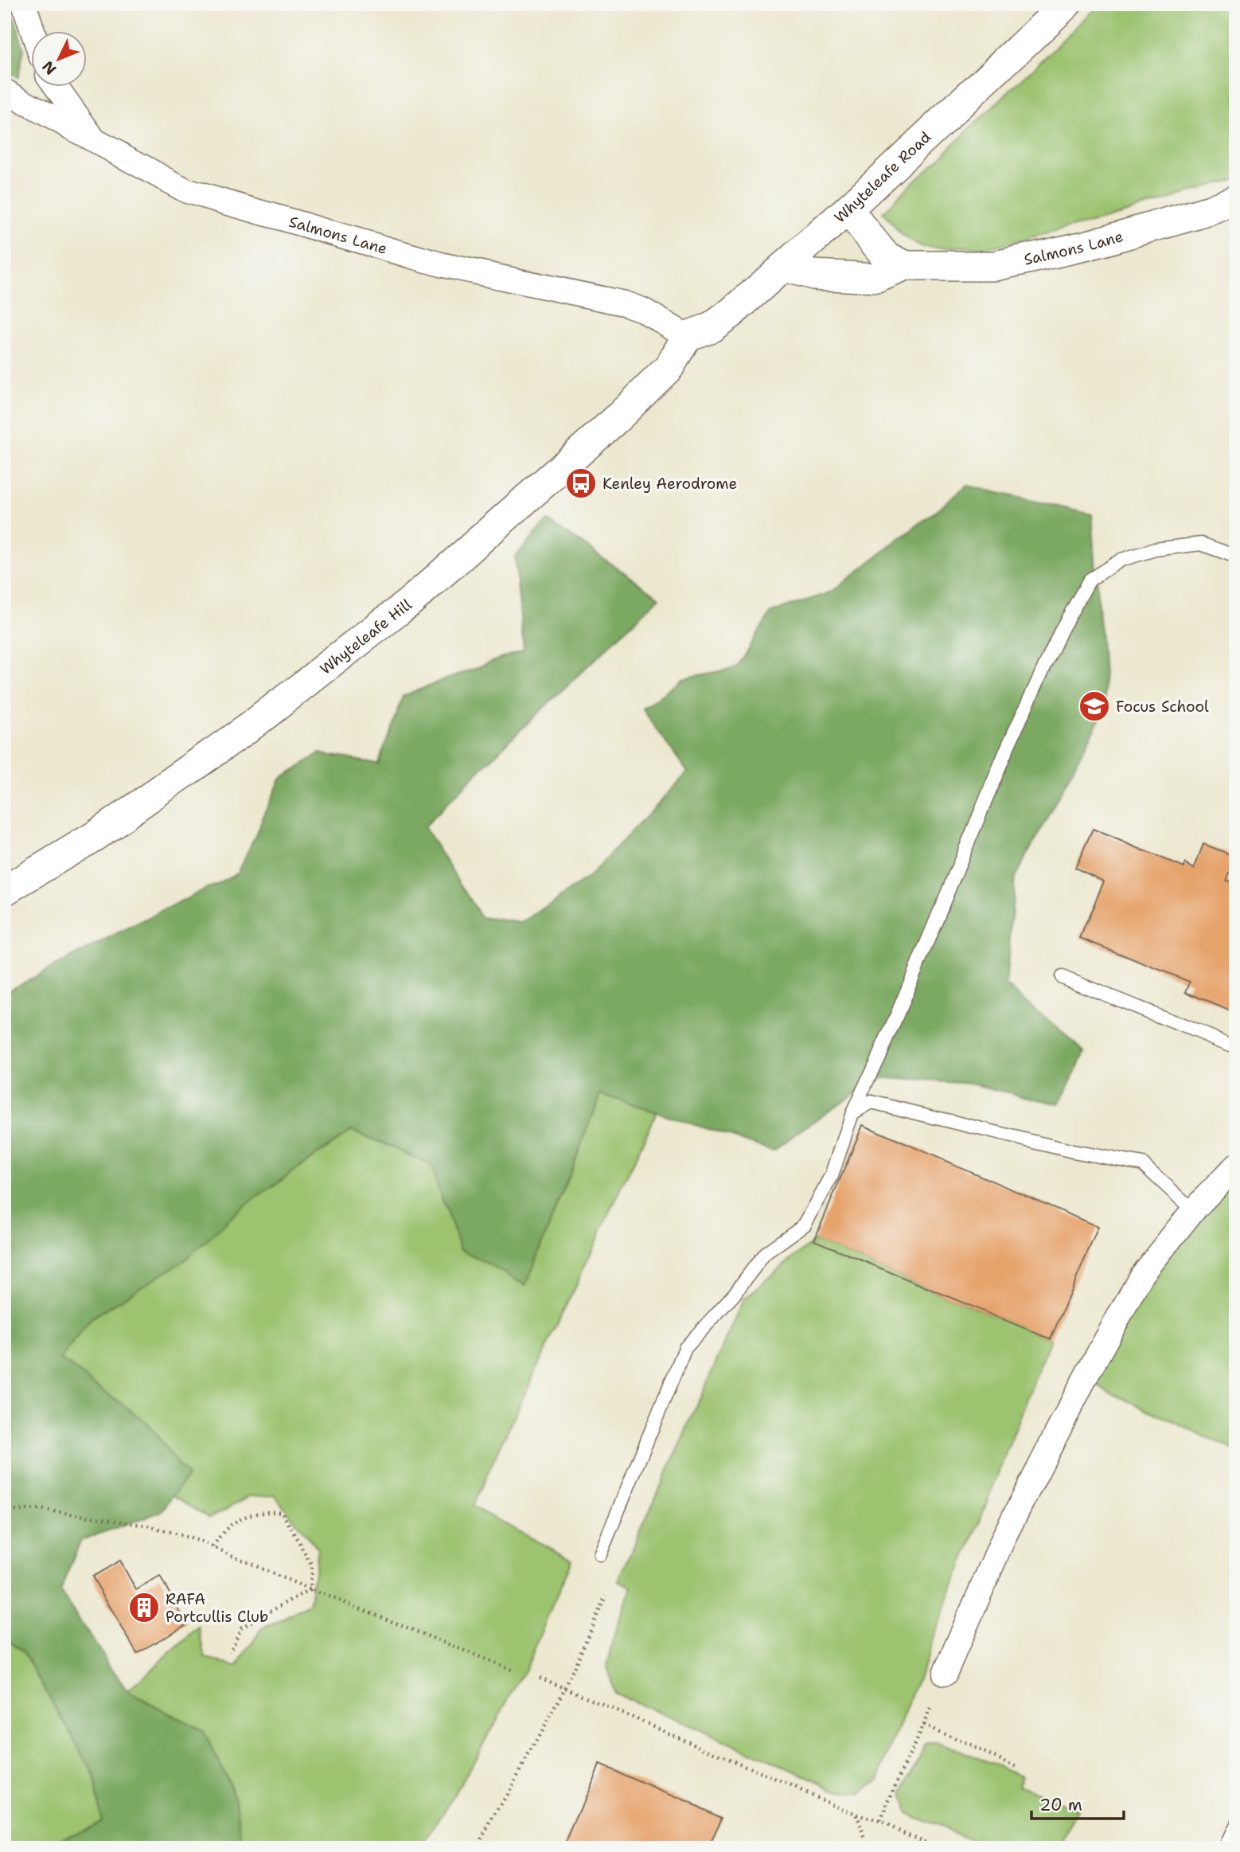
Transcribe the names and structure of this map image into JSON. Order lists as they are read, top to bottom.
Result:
{
  "streets": {
    "street": ["Whyteleafe Road", "Salmons Lane", "Whyteleafe Hill"]
  },
  "crossings": [
    ["Whyteleafe Road", "Salmons Lane"],
    ["Whyteleafe Road", "Whyteleafe Hill"],
    ["Salmons Lane", "Whyteleafe Hill"]
  ],
  "places": {
    "bus stop": ["Kenley Aerodrome"],
    "school or university": ["Focus School"],
    "building": ["RAFA Portcullis Club"]
  },
  "scale_bar": "20 m",
  "north": "bottom left"
}
